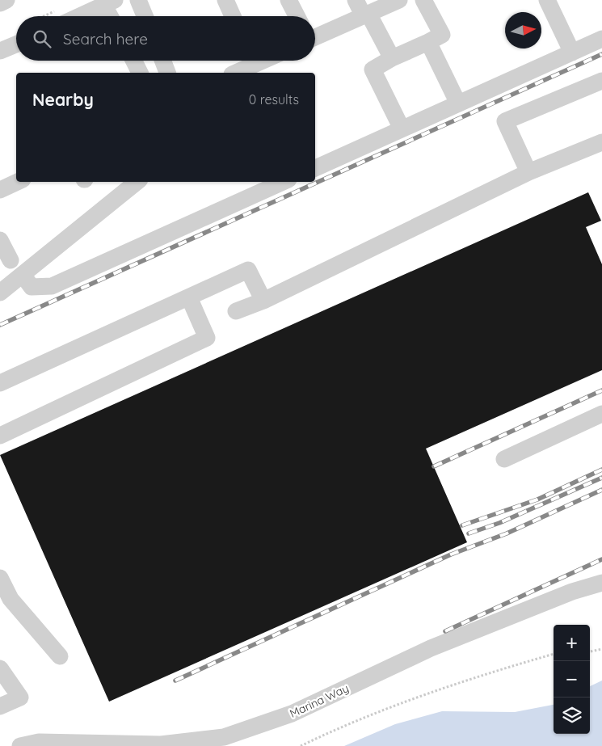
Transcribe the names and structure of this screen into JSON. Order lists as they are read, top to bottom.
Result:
{
  "streets": {
    "street": ["Marina Way"]
  },
  "north": "right",
  "page": {
    "search": "Search here",
    "heading": ["Nearby", "0 results"],
    "map_buttons": ["+", "−"]
  }
}
